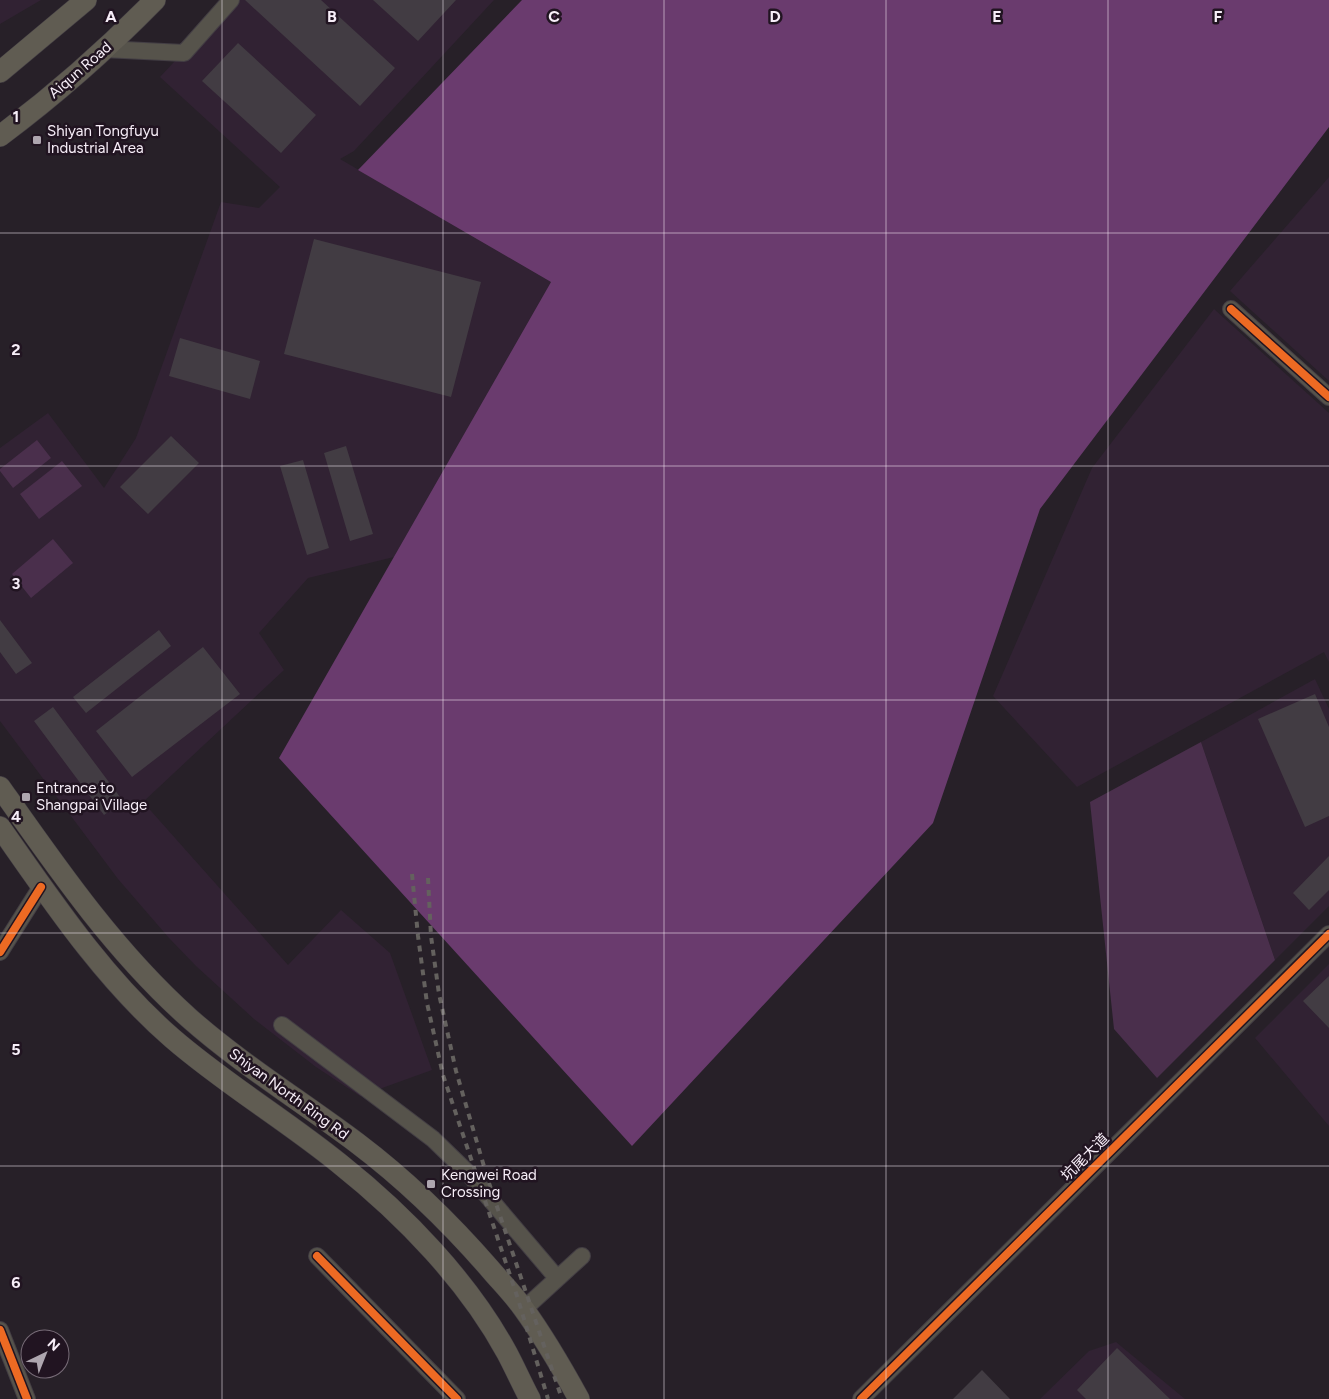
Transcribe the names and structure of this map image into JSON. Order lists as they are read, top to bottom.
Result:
{
  "streets": {
    "main road": ["Aiqun Road", "Shiyan North Ring Rd"],
    "street": ["坑尾大道"]
  },
  "places": {
    "transit": ["Shiyan Tongfuyu Industrial Area", "Entrance to Shangpai Village", "Kengwei Road Crossing"]
  },
  "north": "top right",
  "grid": {
    "columns": [
      "A",
      "B",
      "C",
      "D",
      "E",
      "F"
    ],
    "rows": [
      "1",
      "2",
      "3",
      "4",
      "5",
      "6"
    ]
  }
}
